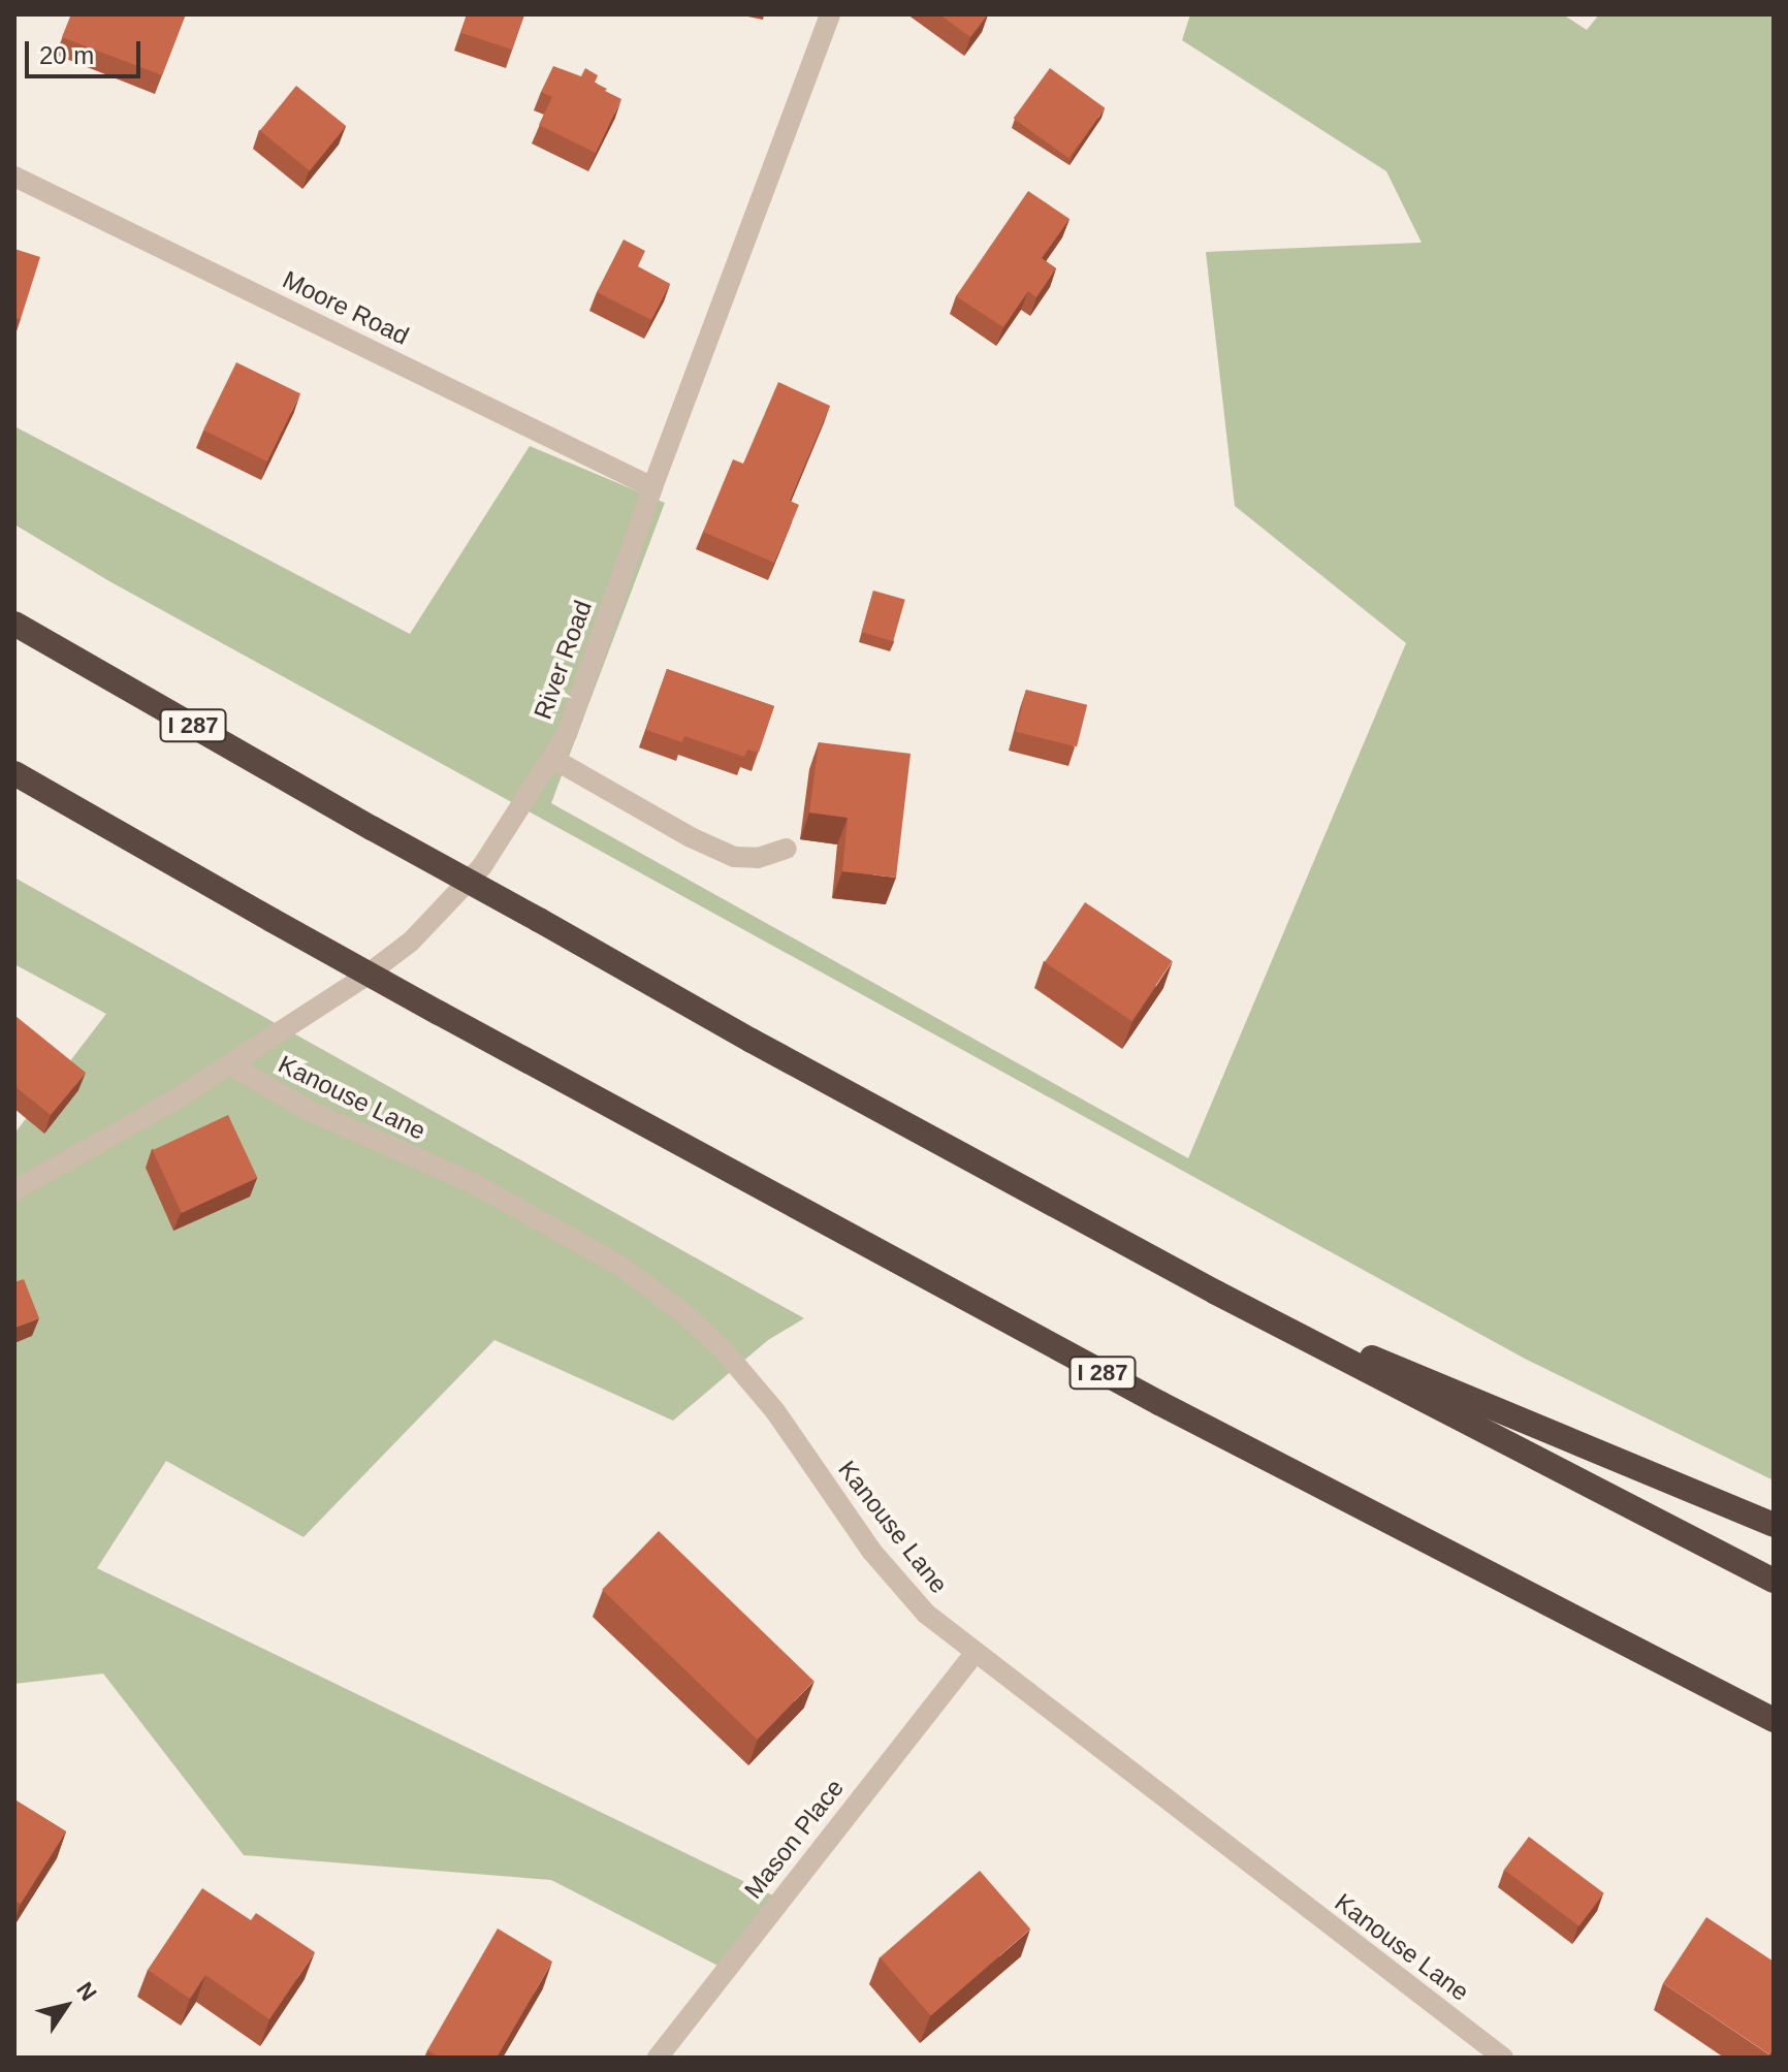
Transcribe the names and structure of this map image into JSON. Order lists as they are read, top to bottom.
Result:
{
  "streets": {
    "highway": ["I 287"],
    "street": [
      "Moore Road",
      "River Road",
      "Kanouse Lane",
      "Mason Place"
    ]
  },
  "crossings": [
    ["Moore Road", "River Road"],
    ["River Road", "Kanouse Lane"],
    ["Kanouse Lane", "Mason Place"]
  ],
  "scale_bar": "20 m",
  "north": "top right"
}
